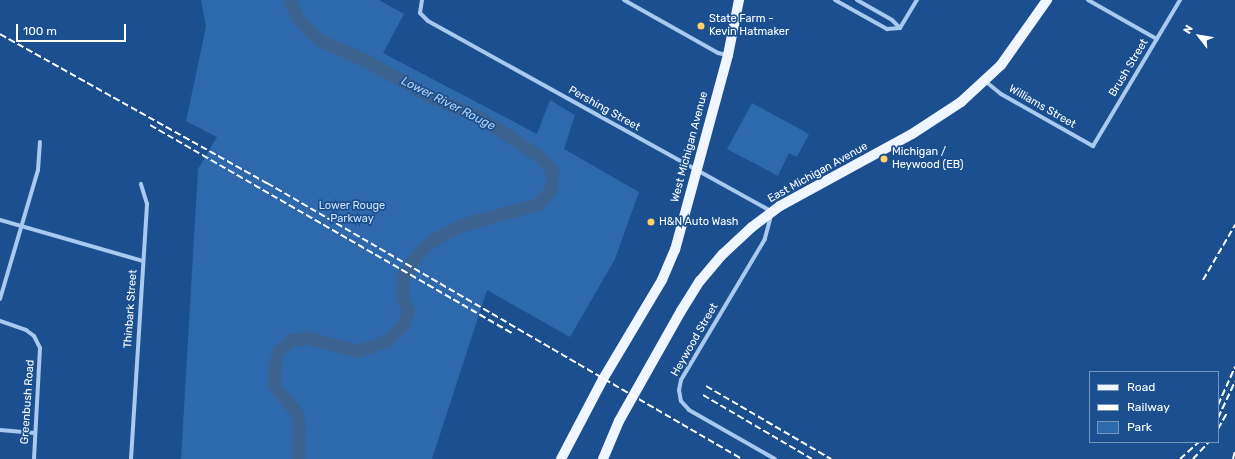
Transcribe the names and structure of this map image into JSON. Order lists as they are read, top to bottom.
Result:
{
  "streets": {
    "main road": ["West Michigan Avenue", "East Michigan Avenue"],
    "street": [
      "Brush Street",
      "Williams Street",
      "Pershing Street",
      "Thinbark Street",
      "Heywood Street",
      "Greenbush Road"
    ]
  },
  "crossings": [
    ["Brush Street", "Williams Street"],
    ["Williams Street", "East Michigan Avenue"],
    ["Pershing Street", "West Michigan Avenue"],
    ["Pershing Street", "East Michigan Avenue"],
    ["Pershing Street", "Heywood Street"],
    ["East Michigan Avenue", "Heywood Street"]
  ],
  "water": ["Lower River Rouge"],
  "parks": ["Lower Rouge Parkway"],
  "places": ["State Farm - Kevin Hatmaker", "Michigan / Heywood (EB)", "H&N Auto Wash"],
  "legend": ["Road", "Railway", "Park"],
  "scale_bar": "100 m",
  "north": "top left"
}
